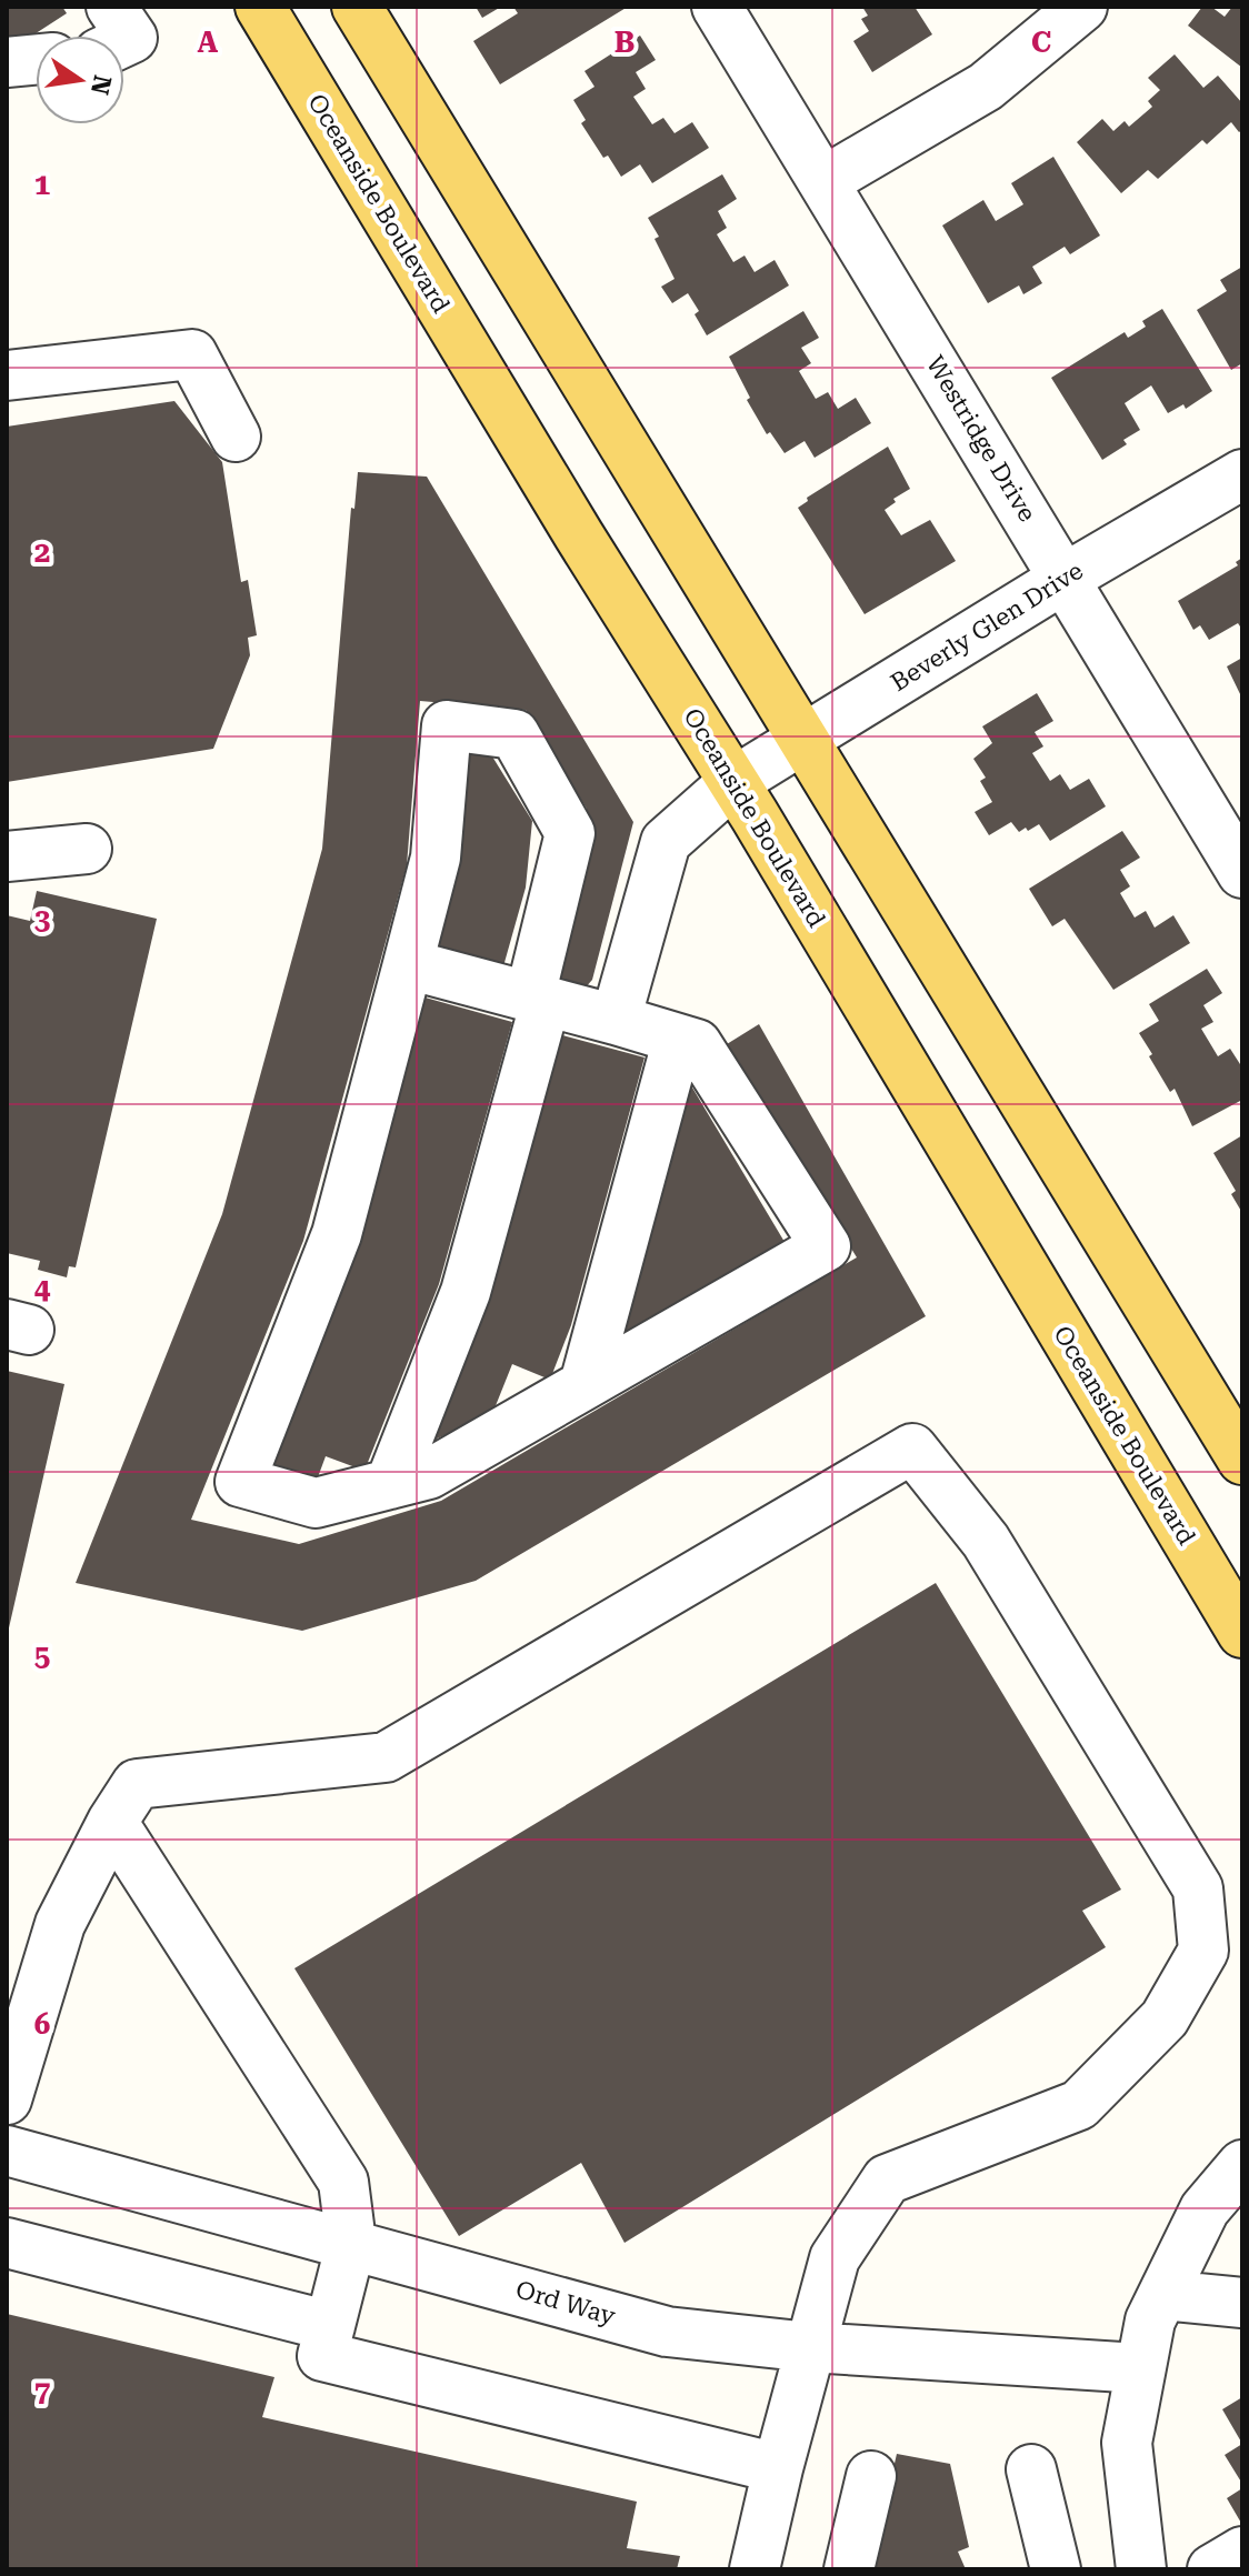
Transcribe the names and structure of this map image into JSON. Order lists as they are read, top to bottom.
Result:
{
  "streets": {
    "main road": ["Oceanside Boulevard"],
    "street": ["Westridge Drive", "Beverly Glen Drive", "Ord Way"]
  },
  "crossings": [
    ["Oceanside Boulevard", "Beverly Glen Drive"],
    ["Westridge Drive", "Beverly Glen Drive"]
  ],
  "north": "right",
  "grid": {
    "columns": ["A", "B", "C"],
    "rows": [
      "1",
      "2",
      "3",
      "4",
      "5",
      "6",
      "7"
    ]
  }
}
